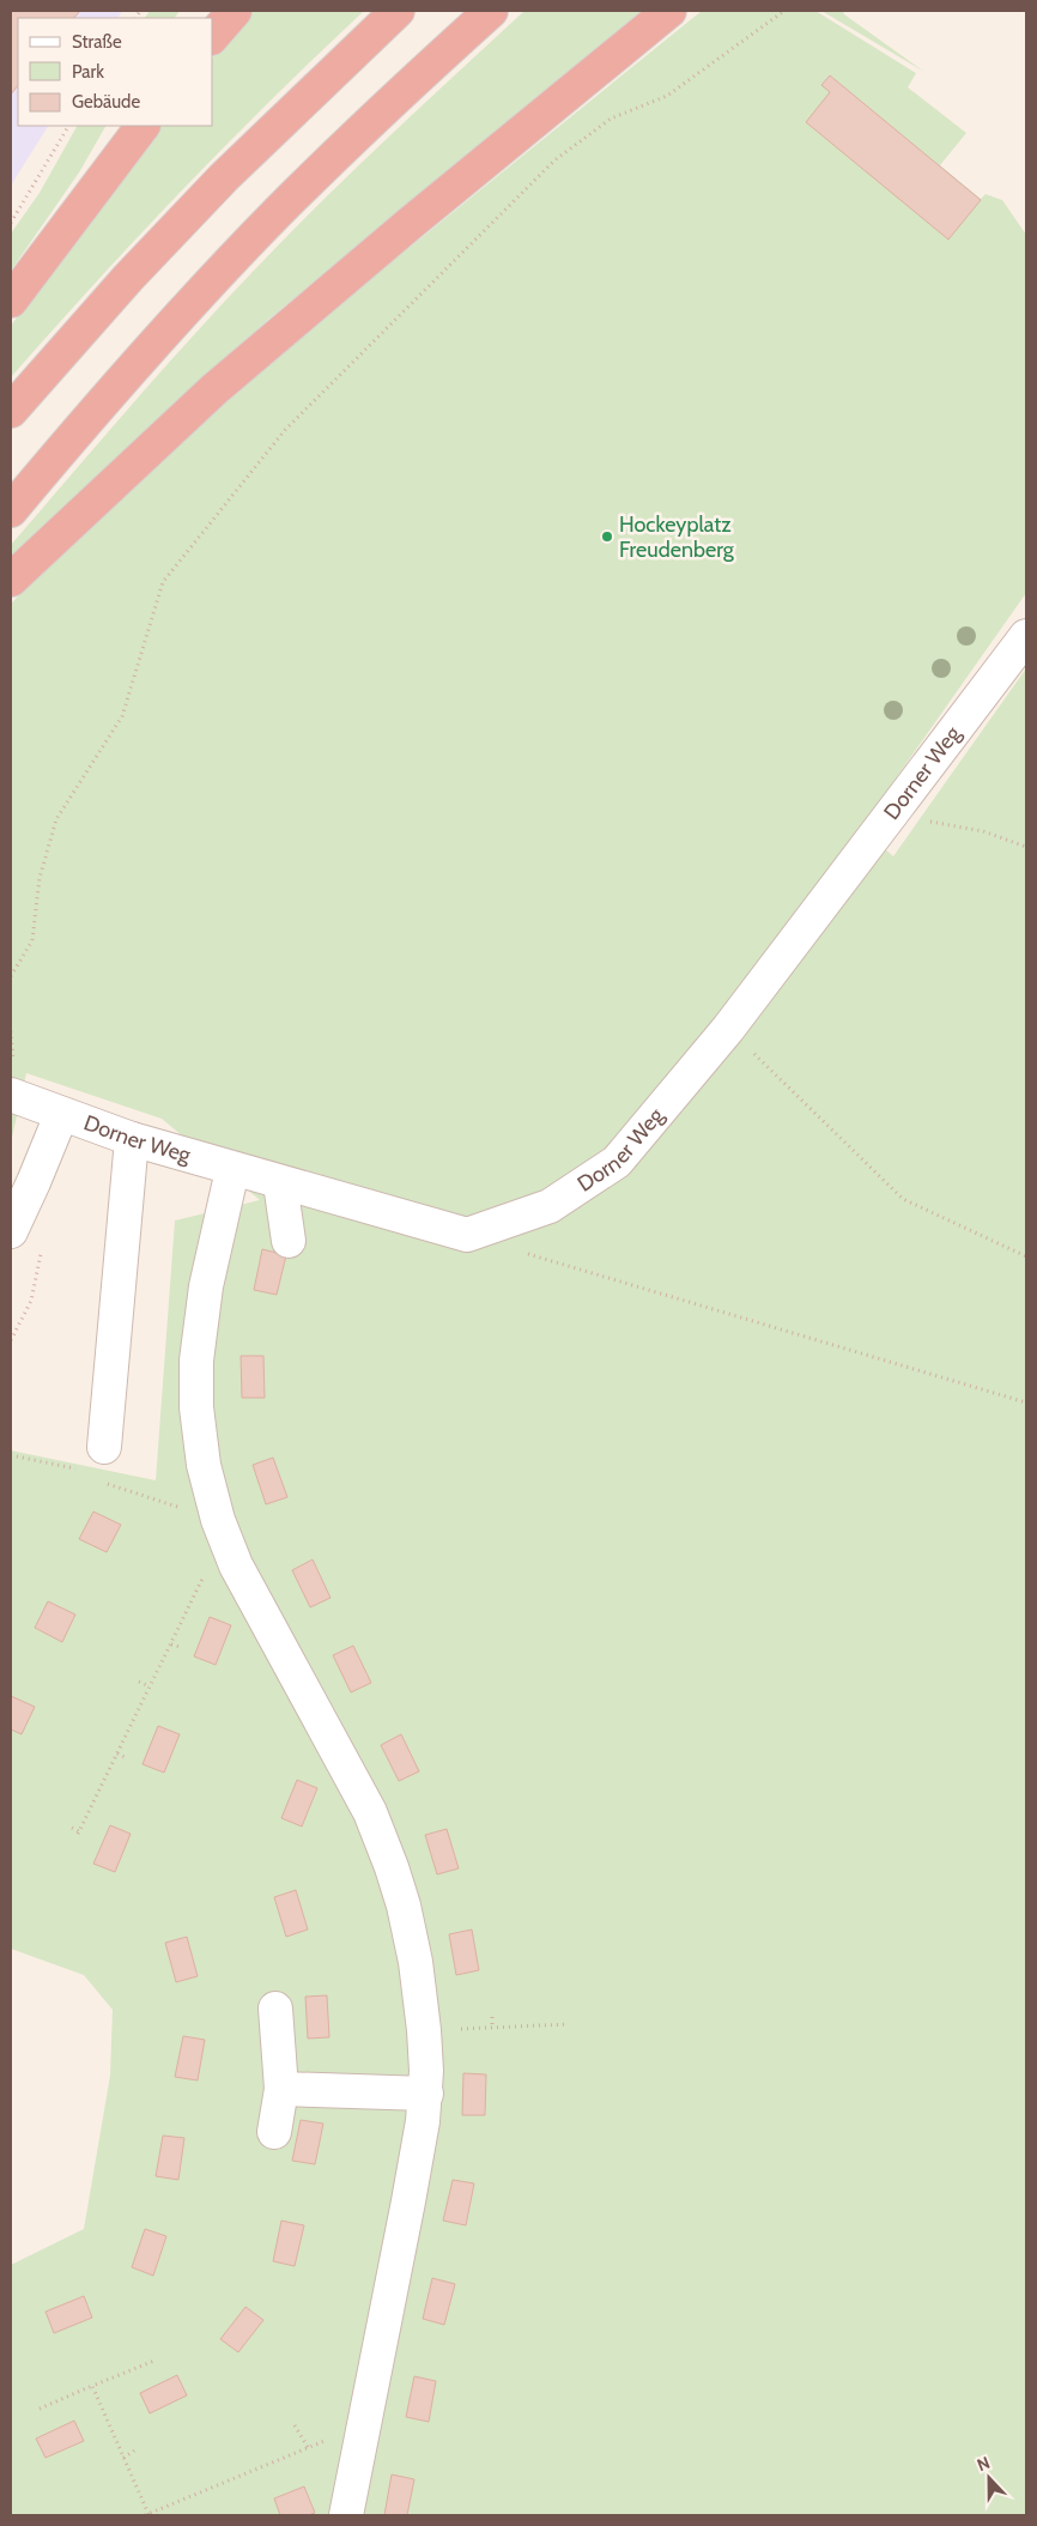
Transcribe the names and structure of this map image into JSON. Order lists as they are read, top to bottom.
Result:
{
  "streets": {
    "street": ["Dorner Weg"]
  },
  "places": ["Hockeyplatz Freudenberg"],
  "legend": ["Straße", "Park", "Gebäude"],
  "north": "top"
}
